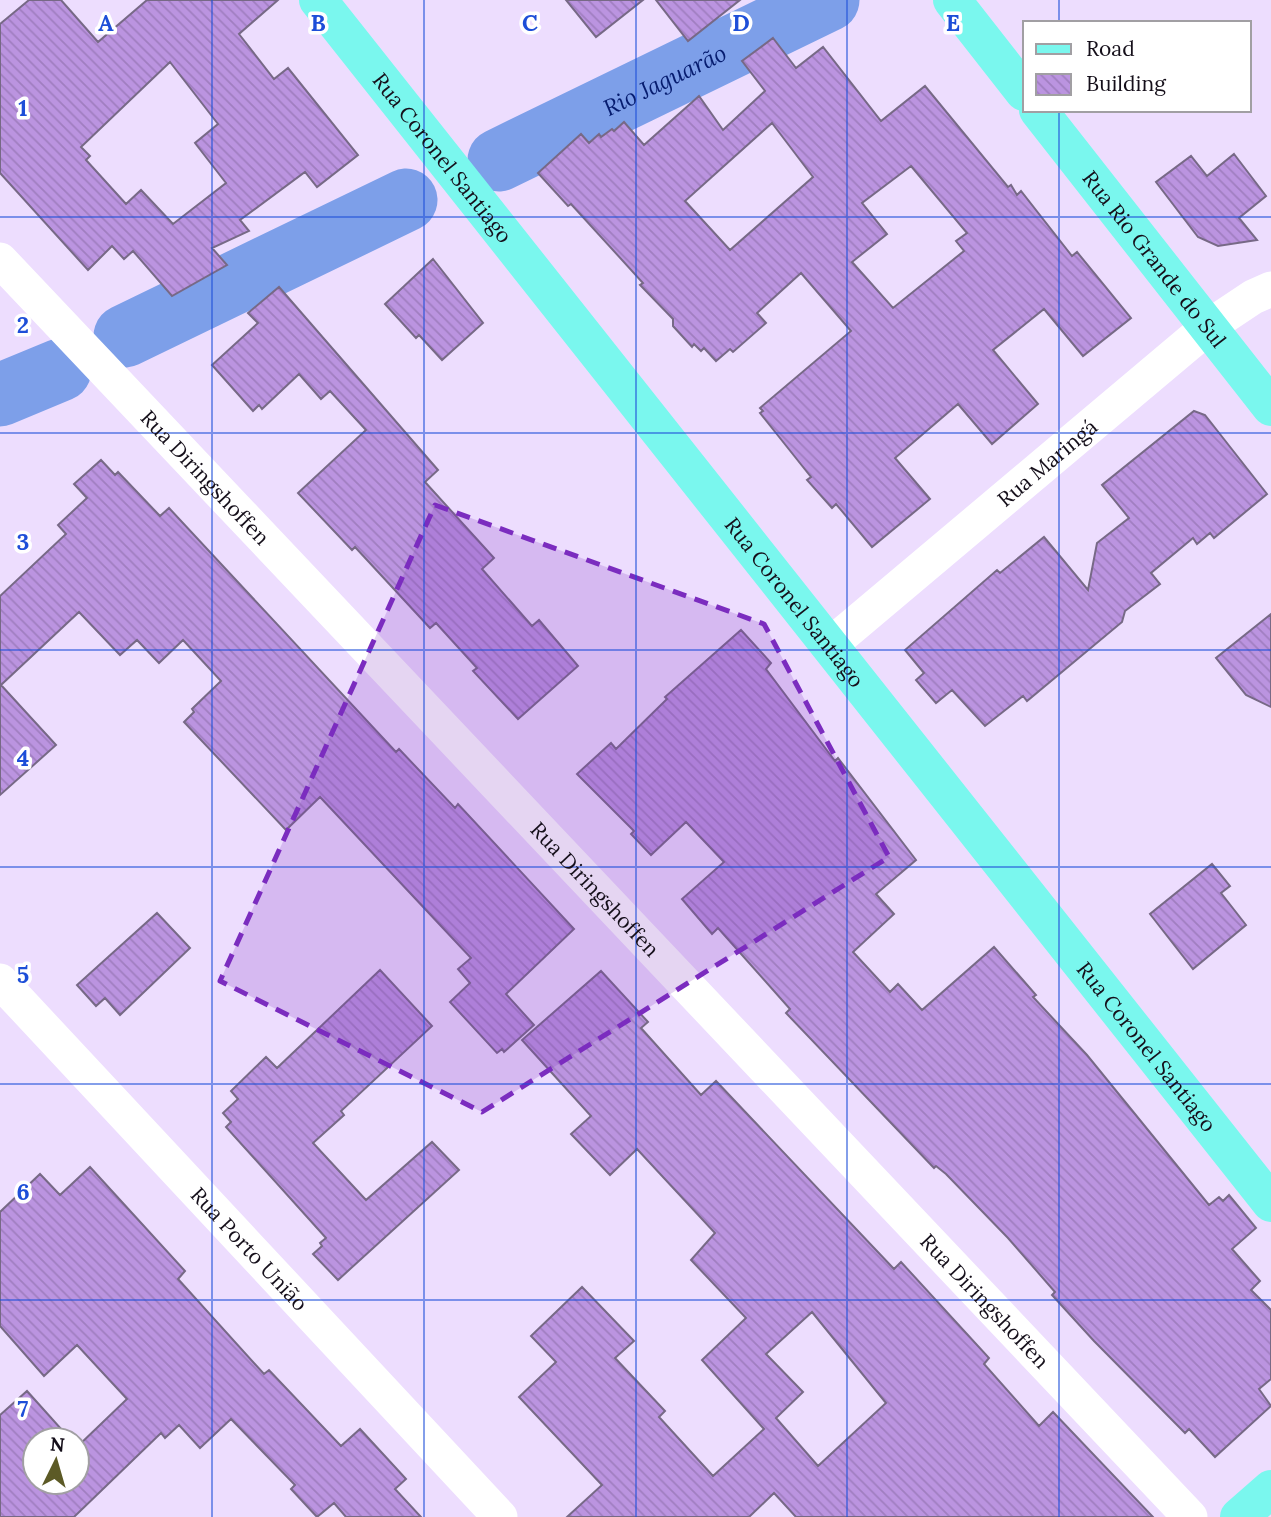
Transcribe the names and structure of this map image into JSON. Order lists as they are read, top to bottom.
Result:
{
  "streets": {
    "main road": ["Rua Coronel Santiago", "Rua Rio Grande do Sul"],
    "street": ["Rua Maringá", "Rua Diringshoffen", "Rua Porto União"]
  },
  "crossings": [
    ["Rua Coronel Santiago", "Rua Maringá"],
    ["Rua Rio Grande do Sul", "Rua Maringá"]
  ],
  "water": ["Rio Jaguarão"],
  "legend": ["Road", "Building"],
  "north": "top",
  "grid": {
    "columns": [
      "A",
      "B",
      "C",
      "D",
      "E"
    ],
    "rows": [
      "1",
      "2",
      "3",
      "4",
      "5",
      "6",
      "7"
    ]
  }
}
